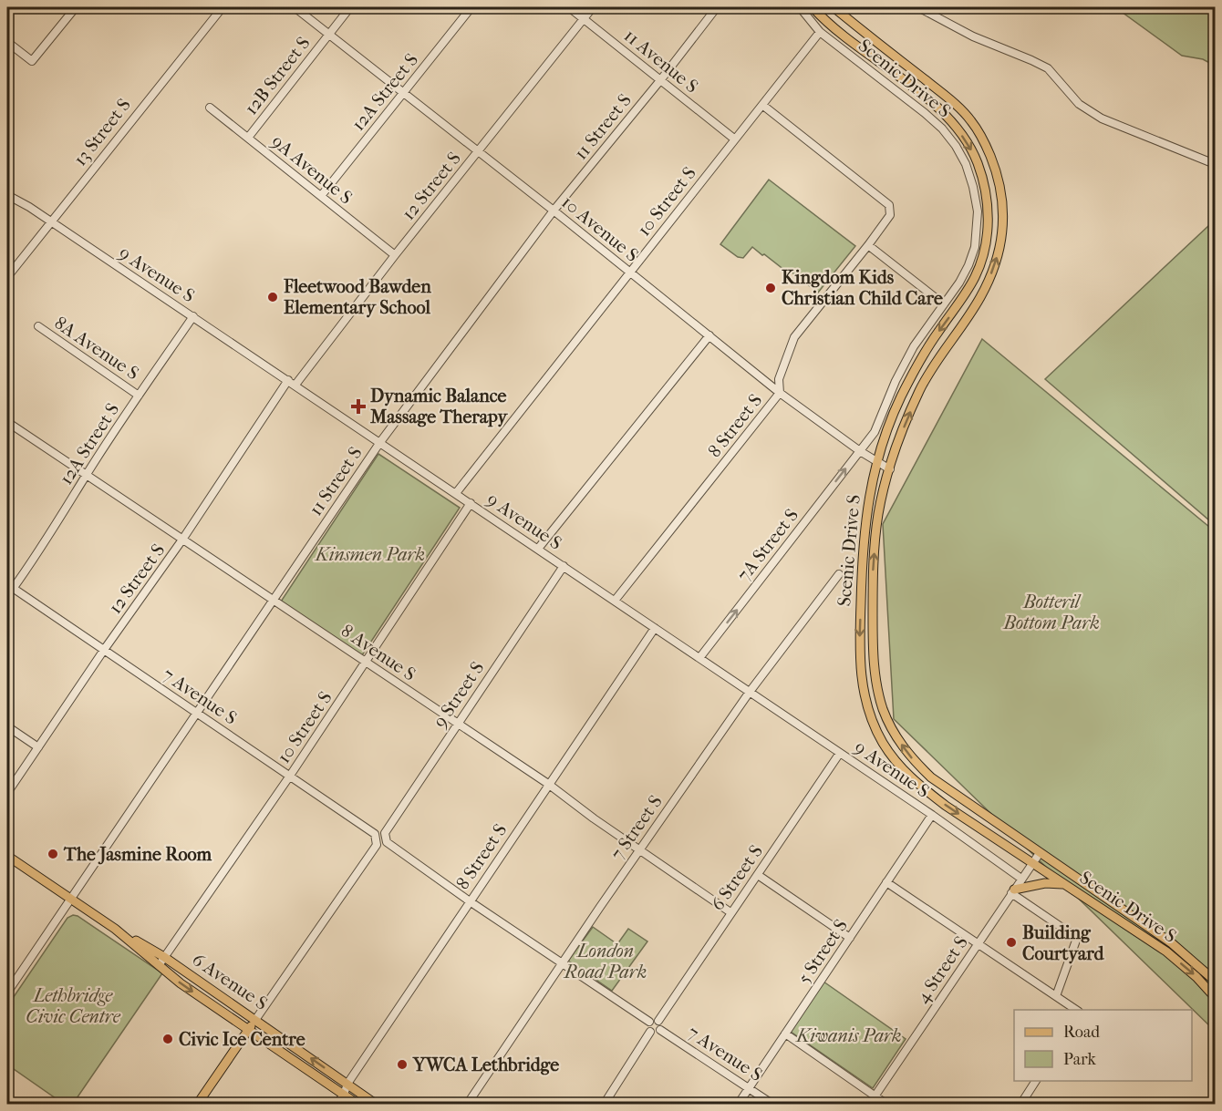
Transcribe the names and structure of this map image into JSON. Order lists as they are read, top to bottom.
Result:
{
  "streets": {
    "main road": ["Scenic Drive S", "6 Avenue S"],
    "street": [
      "11 Avenue S",
      "12B Street S",
      "12A Street S",
      "11 Street S",
      "13 Street S",
      "9A Avenue S",
      "12 Street S",
      "10 Street S",
      "10 Avenue S",
      "9 Avenue S",
      "8A Avenue S",
      "8 Street S",
      "7A Street S",
      "8 Avenue S",
      "9 Street S",
      "7 Avenue S",
      "7 Street S",
      "6 Street S",
      "5 Street S",
      "4 Street S"
    ]
  },
  "crossings": [
    ["11 Avenue S", "11 Street S"],
    ["11 Avenue S", "12 Street S"],
    ["11 Avenue S", "10 Street S"],
    ["12B Street S", "9A Avenue S"],
    ["12B Street S", "10 Avenue S"],
    ["Scenic Drive S", "10 Street S"],
    ["Scenic Drive S", "10 Avenue S"],
    ["Scenic Drive S", "7A Street S"],
    ["Scenic Drive S", "4 Street S"],
    ["12A Street S", "9A Avenue S"],
    ["12A Street S", "10 Avenue S"],
    ["12A Street S", "9 Avenue S"],
    ["12A Street S", "8A Avenue S"],
    ["12A Street S", "8 Avenue S"],
    ["12A Street S", "7 Avenue S"],
    ["11 Street S", "10 Avenue S"],
    ["11 Street S", "9 Avenue S"],
    ["11 Street S", "8 Avenue S"],
    ["11 Street S", "7 Avenue S"],
    ["11 Street S", "6 Avenue S"],
    ["13 Street S", "9 Avenue S"],
    ["9A Avenue S", "12 Street S"],
    ["12 Street S", "10 Avenue S"],
    ["12 Street S", "9 Avenue S"],
    ["12 Street S", "8 Avenue S"],
    ["12 Street S", "7 Avenue S"],
    ["10 Street S", "10 Avenue S"],
    ["10 Street S", "9 Avenue S"],
    ["10 Street S", "8 Street S"],
    ["10 Street S", "8 Avenue S"],
    ["10 Street S", "7 Avenue S"],
    ["10 Street S", "6 Avenue S"],
    ["10 Avenue S", "8 Street S"],
    ["10 Avenue S", "7A Street S"],
    ["9 Avenue S", "8 Street S"],
    ["9 Avenue S", "7A Street S"],
    ["9 Avenue S", "9 Street S"],
    ["9 Avenue S", "7 Street S"],
    ["9 Avenue S", "6 Street S"],
    ["9 Avenue S", "5 Street S"],
    ["9 Avenue S", "4 Street S"],
    ["8 Street S", "8 Avenue S"],
    ["8 Street S", "9 Street S"],
    ["8 Street S", "6 Avenue S"],
    ["8 Avenue S", "9 Street S"],
    ["8 Avenue S", "7 Street S"],
    ["8 Avenue S", "6 Street S"],
    ["7 Avenue S", "6 Street S"],
    ["7 Avenue S", "5 Street S"],
    ["7 Avenue S", "6 Avenue S"]
  ],
  "one_way": ["7A Street S"],
  "parks": [
    "Kinsmen Park",
    "Botteril Bottom Park",
    "London Road Park",
    "Lethbridge Civic Centre",
    "Kiwanis Park"
  ],
  "places": {
    "other": [
      "Kingdom Kids Christian Child Care",
      "Fleetwood Bawden Elementary School",
      "The Jasmine Room",
      "Building Courtyard",
      "Civic Ice Centre",
      "YWCA Lethbridge"
    ],
    "health": ["Dynamic Balance Massage Therapy"]
  },
  "legend": ["Road", "Park"]
}
